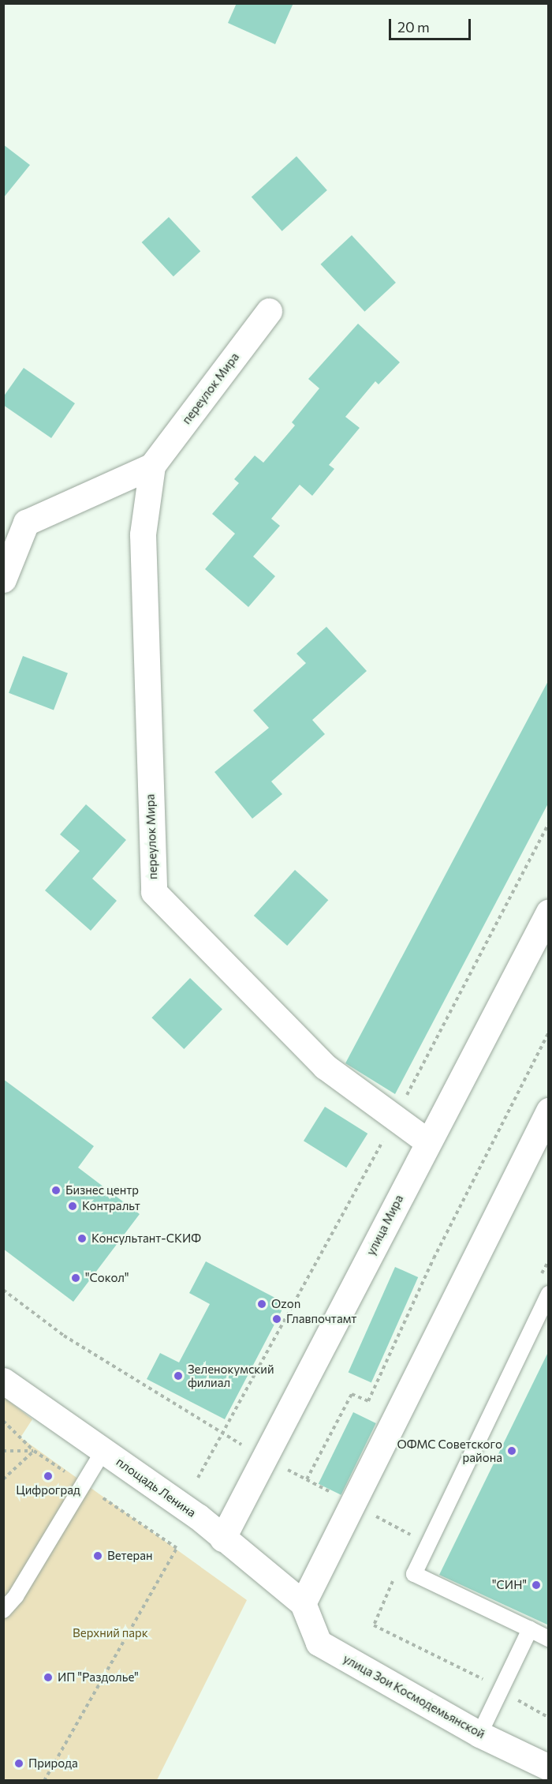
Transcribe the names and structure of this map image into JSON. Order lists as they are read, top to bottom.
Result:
{
  "streets": {
    "street": [
      "переулок Мира",
      "улица Мира",
      "площадь Ленина",
      "улица Зои Космодемьянской"
    ]
  },
  "crossings": [
    ["переулок Мира", "улица Мира"],
    ["улица Мира", "площадь Ленина"],
    ["площадь Ленина", "улица Зои Космодемьянской"]
  ],
  "parks": ["Верхний парк"],
  "places": [
    "Бизнес центр",
    "Контральт",
    "Консультант-СКИФ",
    "\"Сокол\"",
    "Ozon",
    "Главпочтамт",
    "Зеленокумский филиал",
    "OФМС Советского района",
    "Цифроград",
    "Ветеран",
    "\"СИН\"",
    "ИП \"Раздолье\"",
    "Природа"
  ],
  "scale_bar": "20 m"
}
